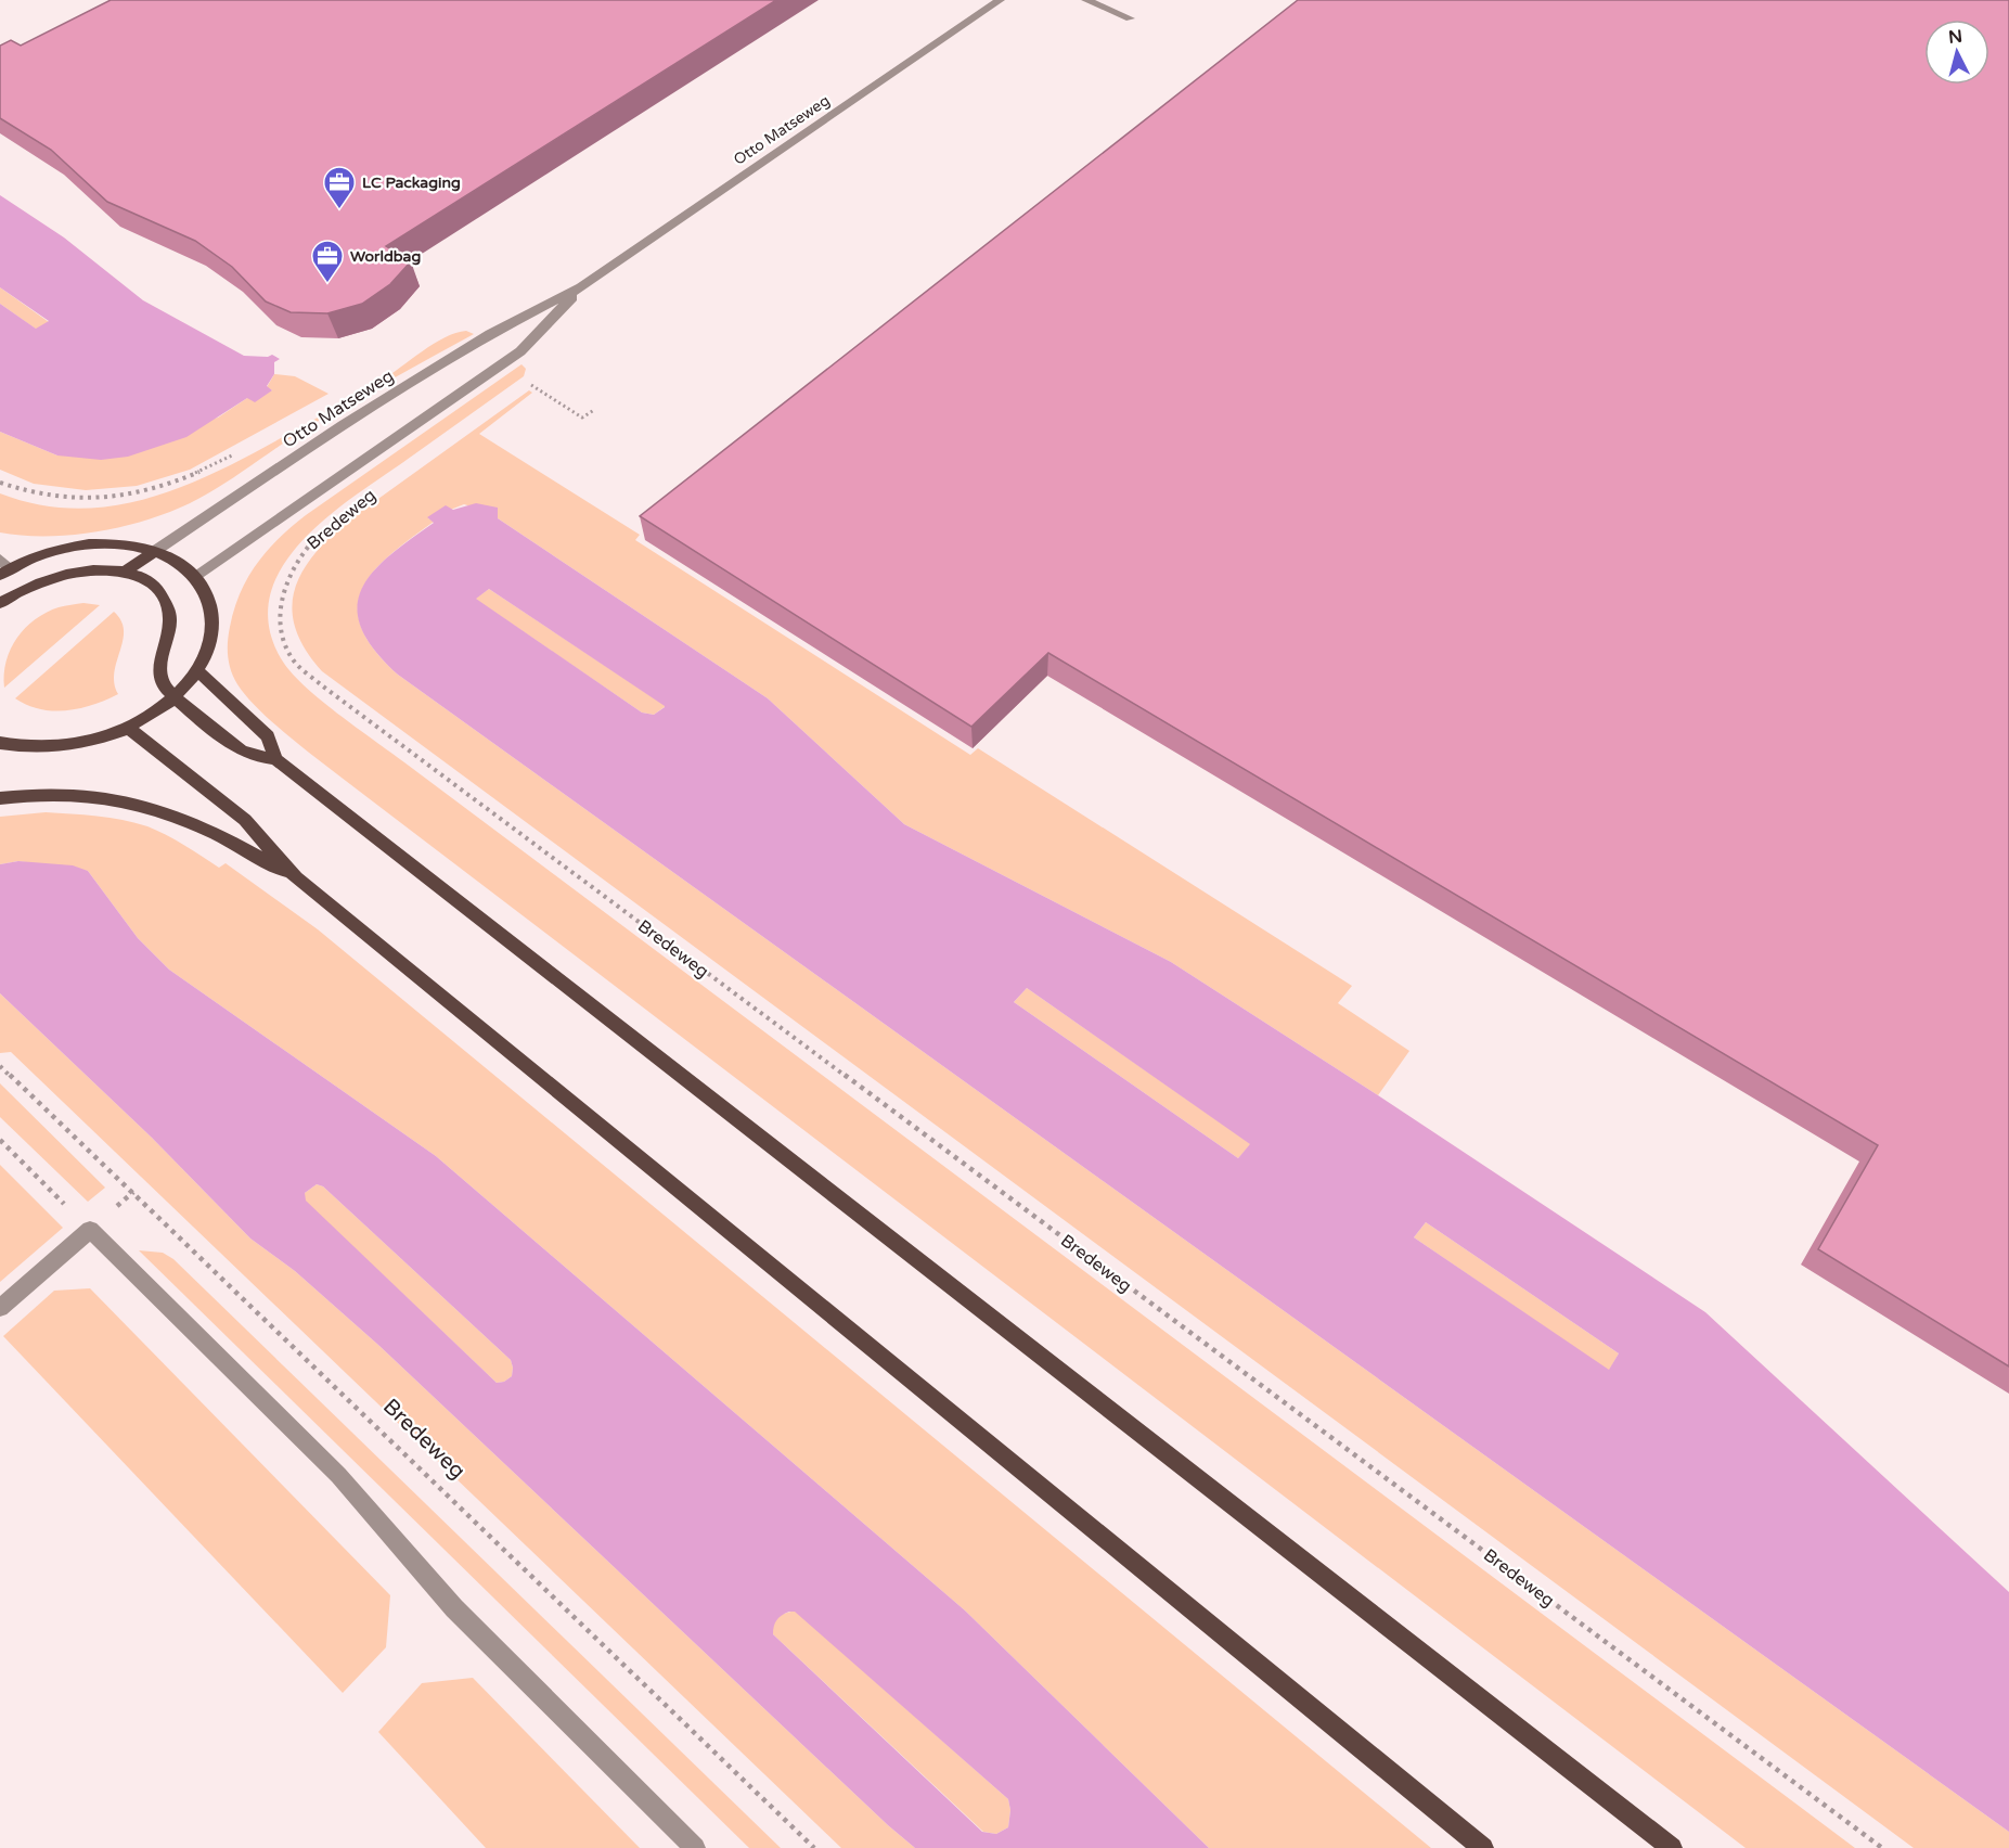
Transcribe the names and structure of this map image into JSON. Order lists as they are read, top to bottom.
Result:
{
  "streets": {
    "street": ["Otto Matseweg"],
    "path": ["Bredeweg"]
  },
  "places": {
    "office": ["LC Packaging", "Worldbag"]
  },
  "north": "top"
}
